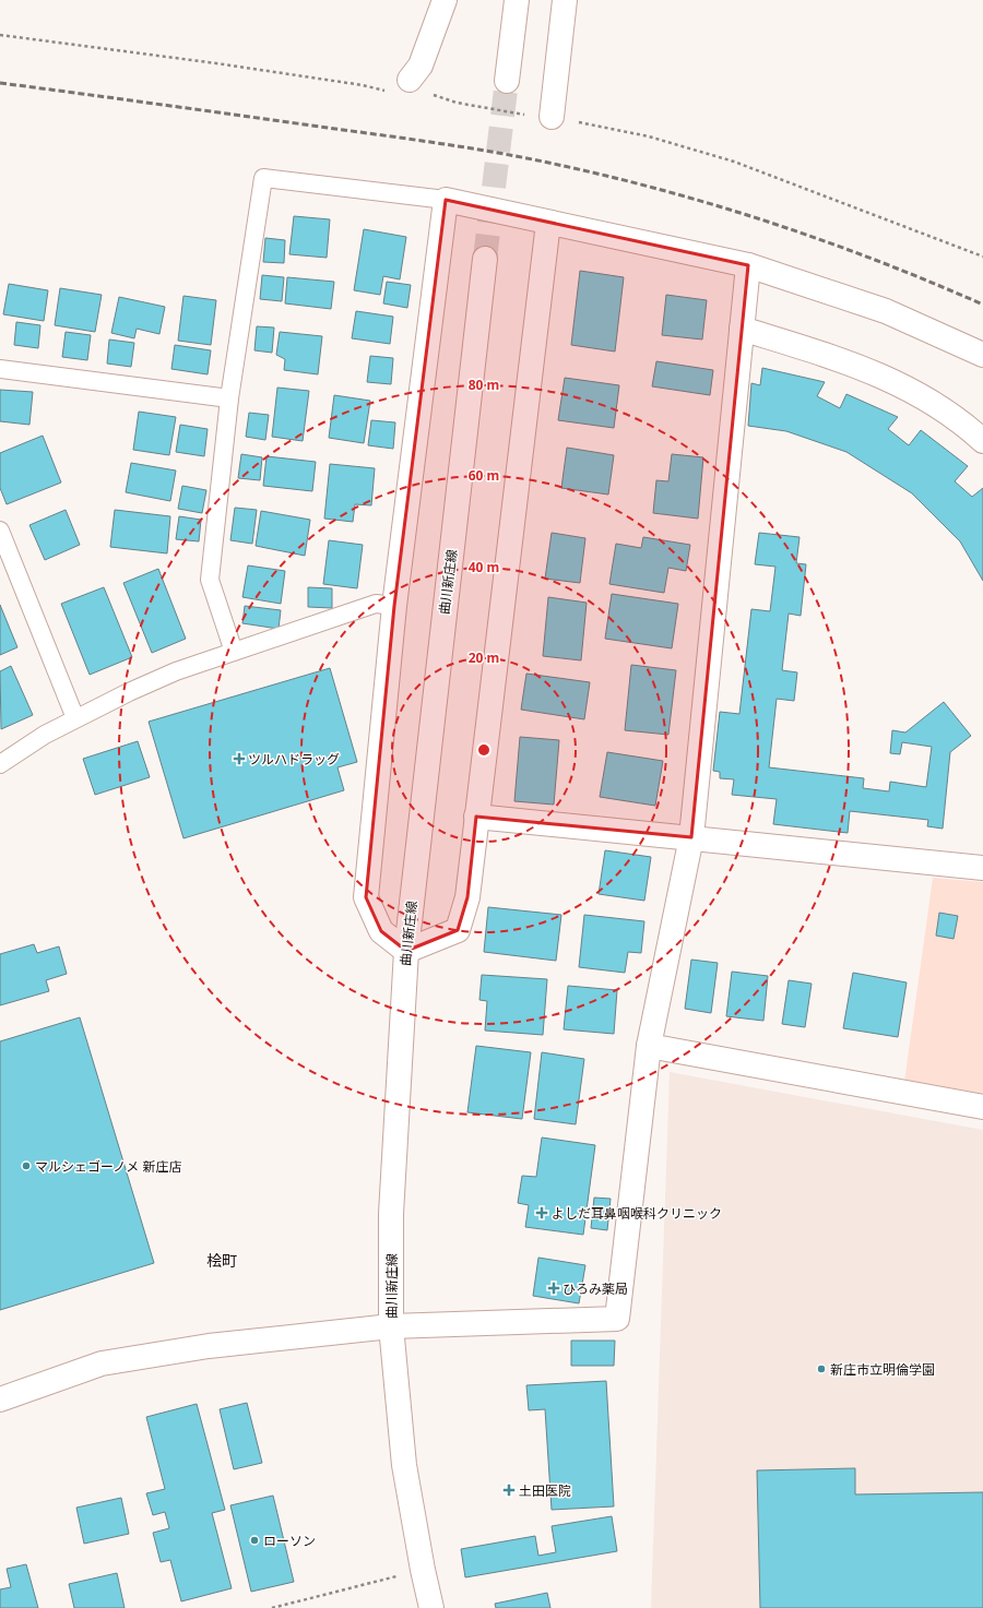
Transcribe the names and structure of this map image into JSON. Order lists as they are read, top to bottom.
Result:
{
  "streets": {
    "street": ["曲川新庄線"]
  },
  "districts": ["桧町"],
  "places": {
    "health": [
      "ツルハドラッグ",
      "よしだ耳鼻咽喉科クリニック",
      "ひろみ薬局",
      "土田医院"
    ],
    "other": ["マルシェゴーノメ 新庄店", "新庄市立明倫学園", "ローソン"]
  },
  "rings": [
    "80 m",
    "60 m",
    "40 m",
    "20 m"
  ]
}
